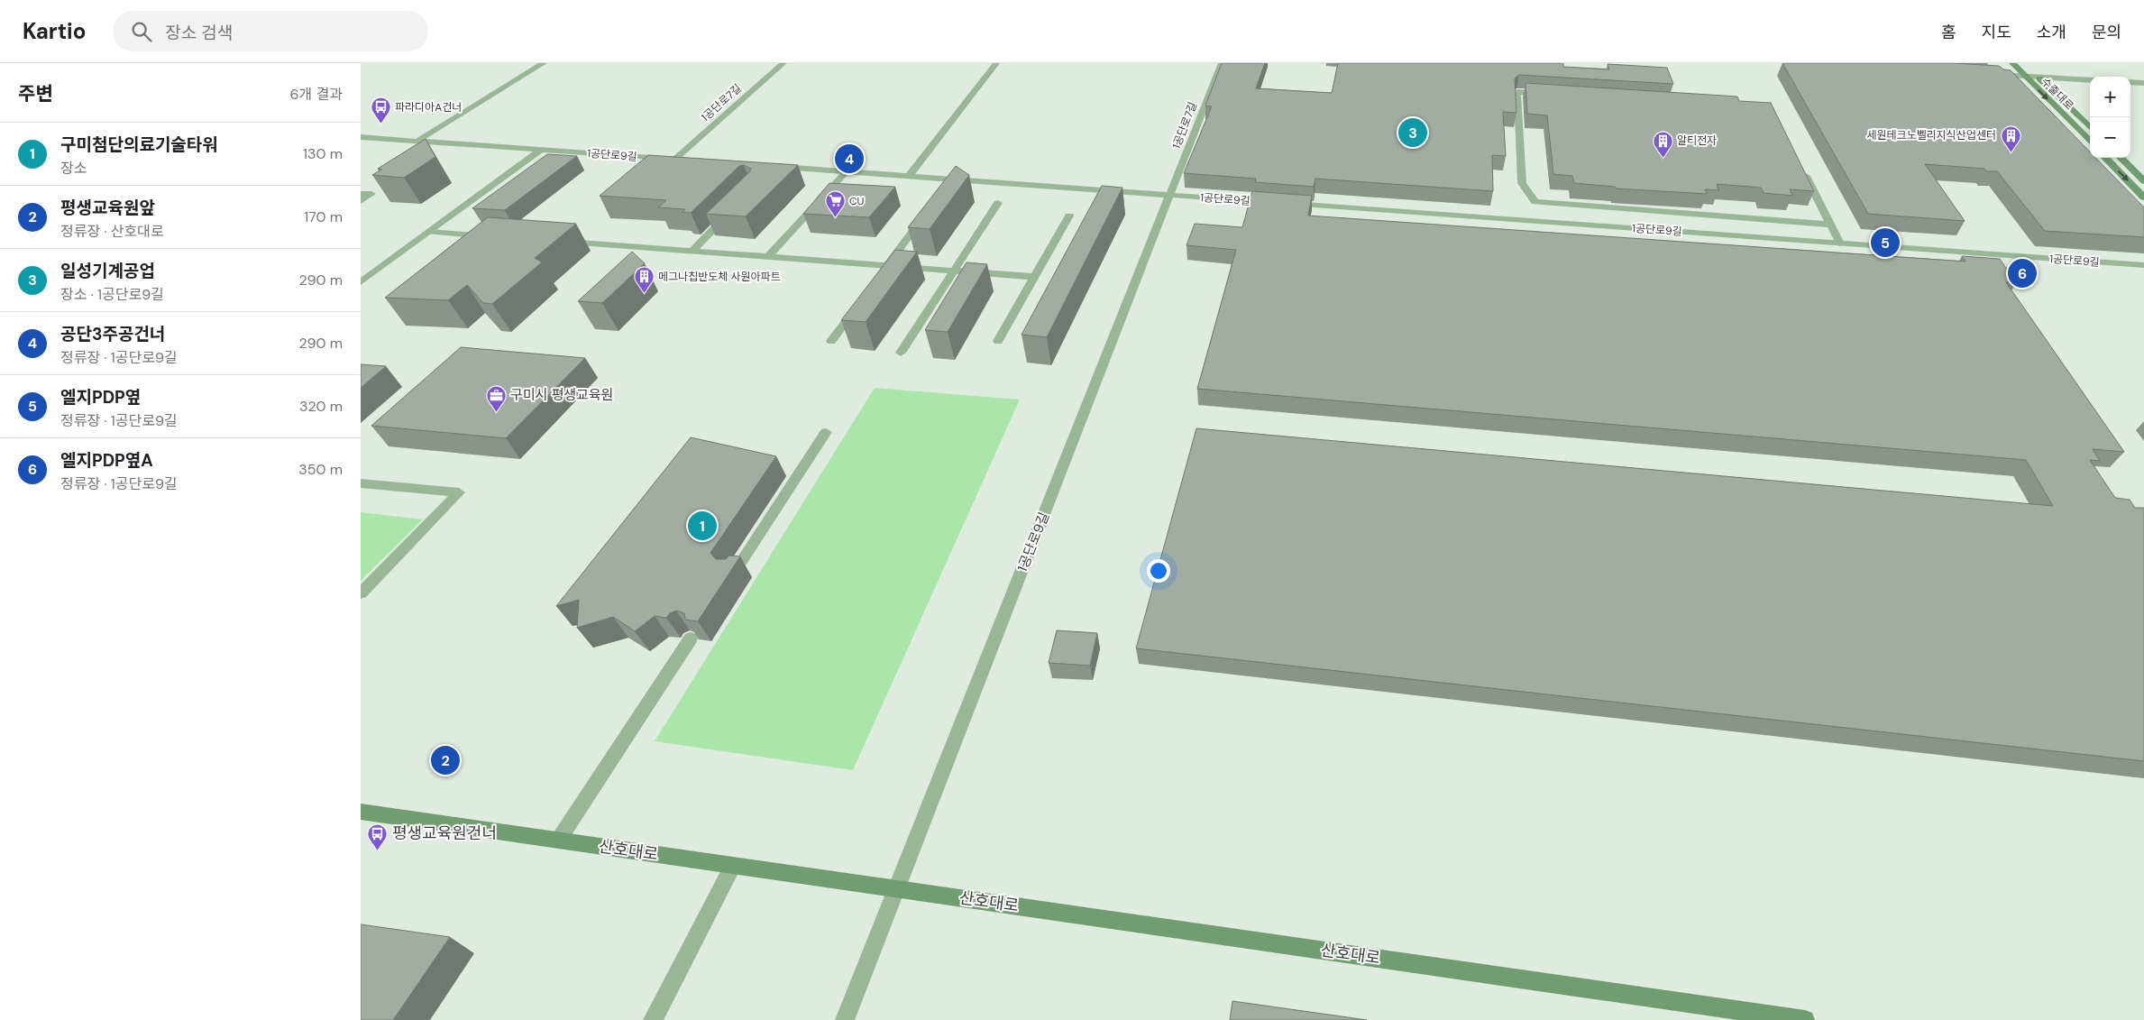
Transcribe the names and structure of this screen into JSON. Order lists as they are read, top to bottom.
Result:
{
  "streets": {
    "street": [
      "수출대로",
      "1공단로7길",
      "1공단로9길",
      "산호대로"
    ]
  },
  "crossings": [
    ["1공단로7길", "1공단로9길"],
    ["1공단로9길", "산호대로"]
  ],
  "places": {
    "bus stop": ["파라디아A건너", "평생교육원건너"],
    "building": ["세원테크노벨리지식산업센터", "알티전자", "메그나칩반도체 사원아파트"],
    "supermarket": ["CU"],
    "office": ["구미시 평생교육원"]
  },
  "page": {
    "header": "Kartio",
    "search": "장소 검색",
    "nav": [
      "홈",
      "지도",
      "소개",
      "문의"
    ],
    "heading": ["주변", "6개 결과"],
    "map_buttons": ["+", "−"],
    "pins": [
      "3",
      "4",
      "5",
      "6",
      "1",
      "2"
    ],
    "list": [
      {
        "mark": "1",
        "name": "구미첨단의료기술타워",
        "note": "장소",
        "value": "130 m"
      },
      {
        "mark": "2",
        "name": "평생교육원앞",
        "note": "정류장 · 산호대로",
        "value": "170 m"
      },
      {
        "mark": "3",
        "name": "일성기계공업",
        "note": "장소 · 1공단로9길",
        "value": "290 m"
      },
      {
        "mark": "4",
        "name": "공단3주공건너",
        "note": "정류장 · 1공단로9길",
        "value": "290 m"
      },
      {
        "mark": "5",
        "name": "엘지PDP옆",
        "note": "정류장 · 1공단로9길",
        "value": "320 m"
      },
      {
        "mark": "6",
        "name": "엘지PDP옆A",
        "note": "정류장 · 1공단로9길",
        "value": "350 m"
      }
    ]
  }
}
